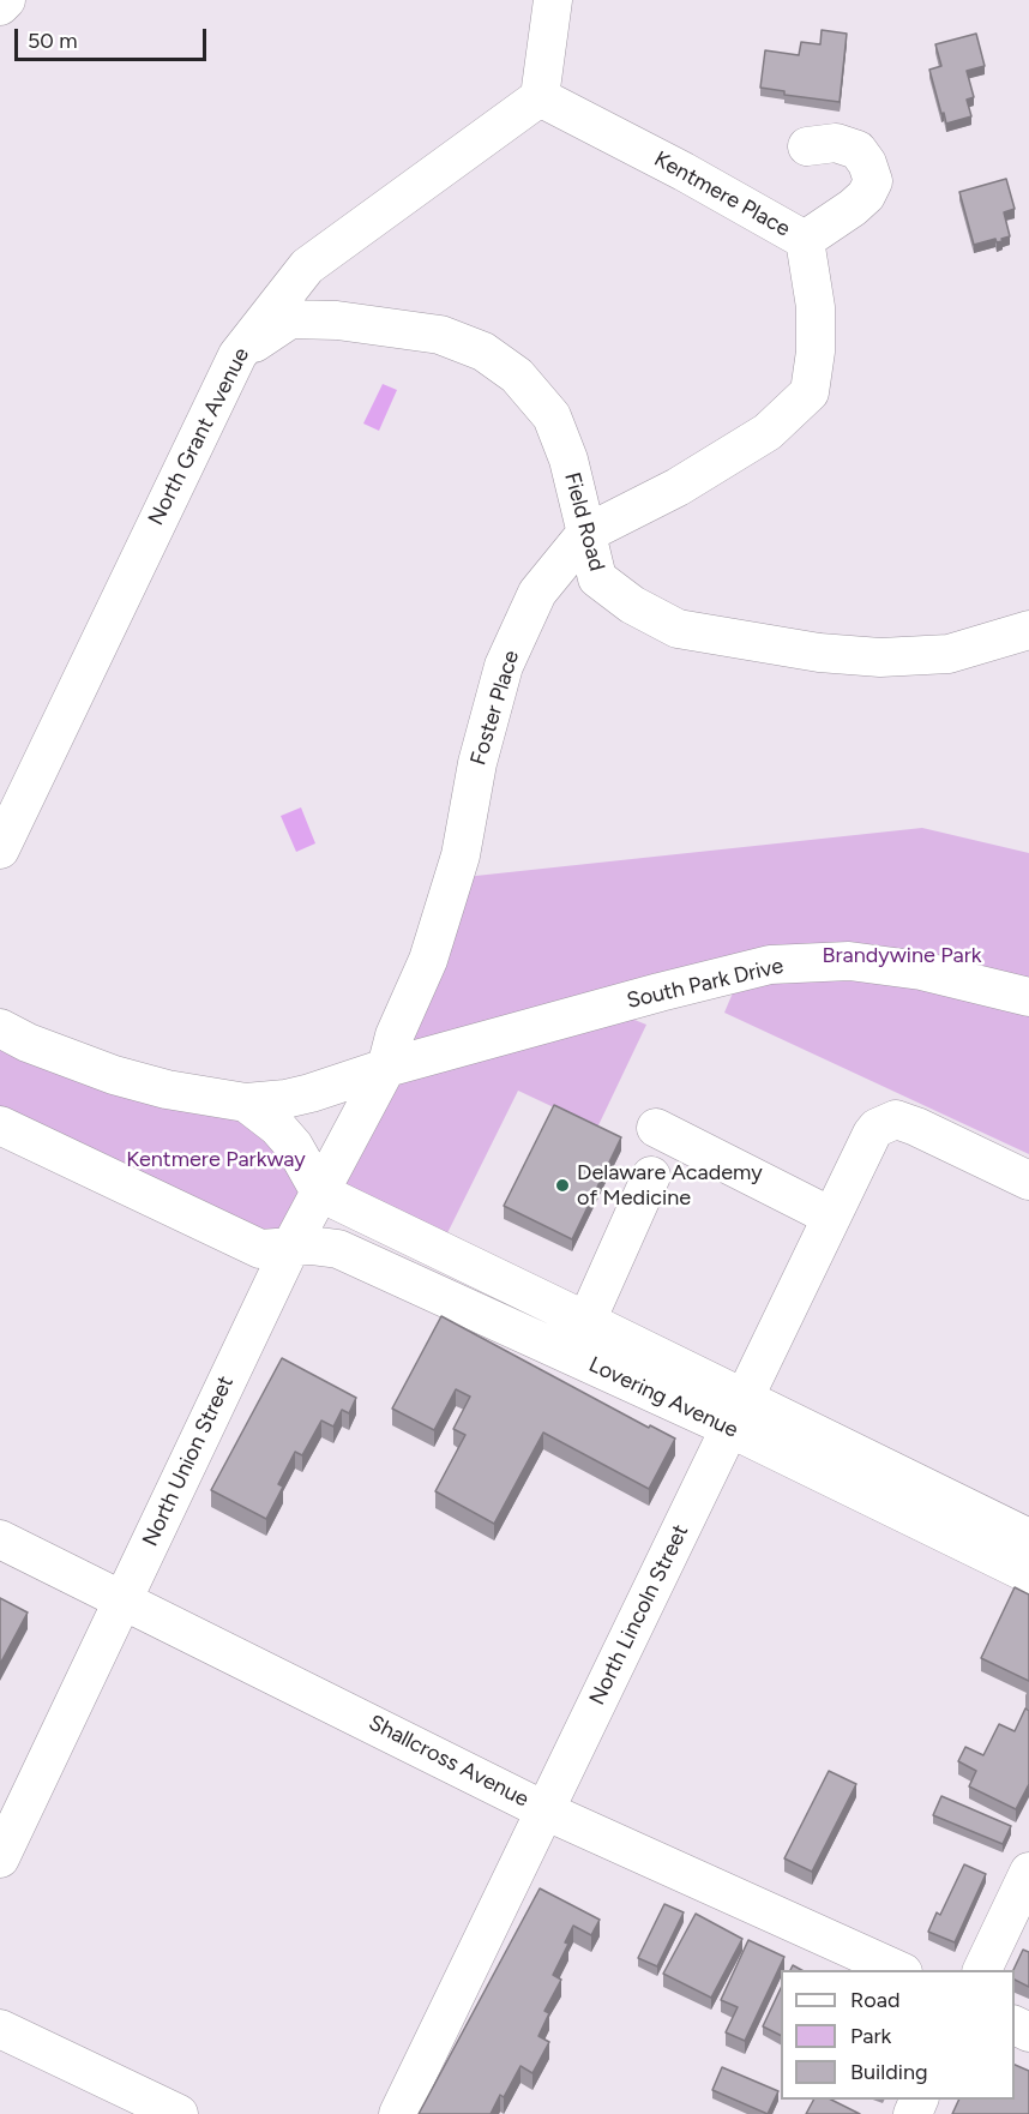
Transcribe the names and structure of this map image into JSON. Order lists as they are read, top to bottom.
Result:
{
  "streets": {
    "street": [
      "Kentmere Place",
      "North Grant Avenue",
      "Field Road",
      "Foster Place",
      "South Park Drive",
      "Lovering Avenue",
      "North Union Street",
      "North Lincoln Street",
      "Shallcross Avenue"
    ]
  },
  "crossings": [
    ["Kentmere Place", "North Grant Avenue"],
    ["Kentmere Place", "Foster Place"],
    ["North Grant Avenue", "Field Road"],
    ["Field Road", "Foster Place"],
    ["Foster Place", "South Park Drive"],
    ["Foster Place", "North Union Street"],
    ["South Park Drive", "North Union Street"],
    ["Lovering Avenue", "North Union Street"],
    ["Lovering Avenue", "North Lincoln Street"],
    ["North Union Street", "Shallcross Avenue"],
    ["North Lincoln Street", "Shallcross Avenue"]
  ],
  "parks": ["Brandywine Park", "Kentmere Parkway"],
  "places": ["Delaware Academy of Medicine"],
  "legend": ["Road", "Park", "Building"],
  "scale_bar": "50 m"
}
